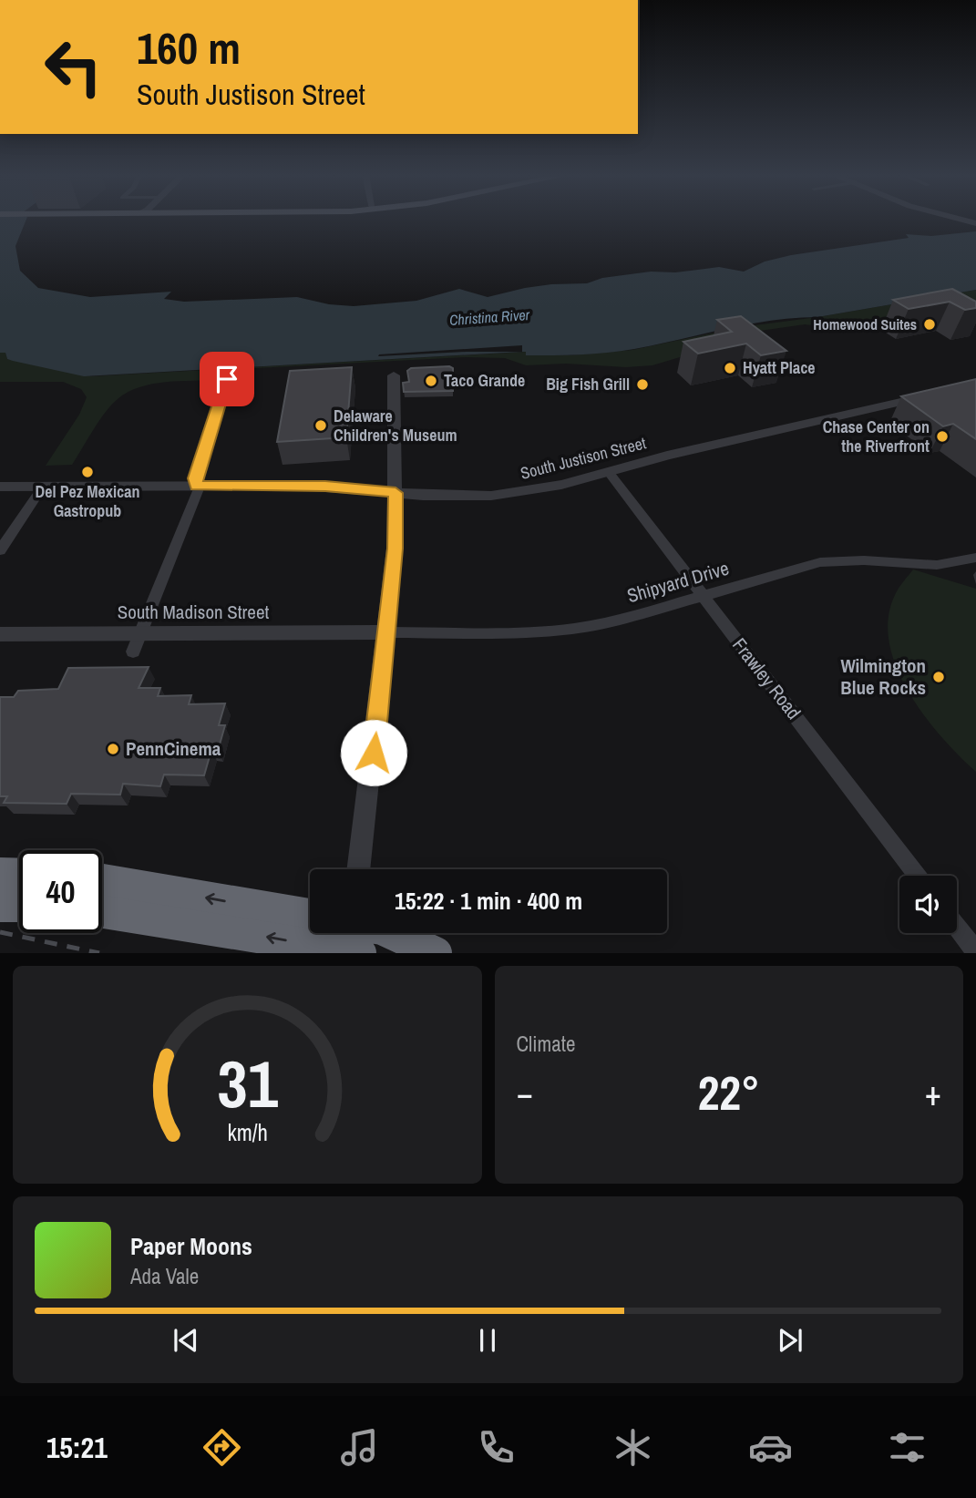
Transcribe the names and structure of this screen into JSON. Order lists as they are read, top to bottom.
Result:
{
  "streets": {
    "street": [
      "South Justison Street",
      "Shipyard Drive",
      "South Madison Street",
      "Frawley Road"
    ]
  },
  "crossings": [
    ["South Justison Street", "Frawley Road"],
    ["Shipyard Drive", "South Madison Street"],
    ["Shipyard Drive", "Frawley Road"]
  ],
  "water": ["Christina River"],
  "places": [
    "Homewood Suites",
    "Hyatt Place",
    "Taco Grande",
    "Big Fish Grill",
    "Delaware Children's Museum",
    "Chase Center on the Riverfront",
    "Del Pez Mexican Gastropub",
    "Wilmington Blue Rocks",
    "PennCinema"
  ],
  "page": {
    "turn": ["160 m", "South Justison Street"],
    "limit": "40",
    "trip": "15:22 · 1 min · 400 m",
    "tile": "Climate",
    "heat": ["−", "22°", "+"],
    "song": ["Paper Moons", "Ada Vale"],
    "tabs": "15:21",
    "gauge": ["31", "km/h"]
  }
}
